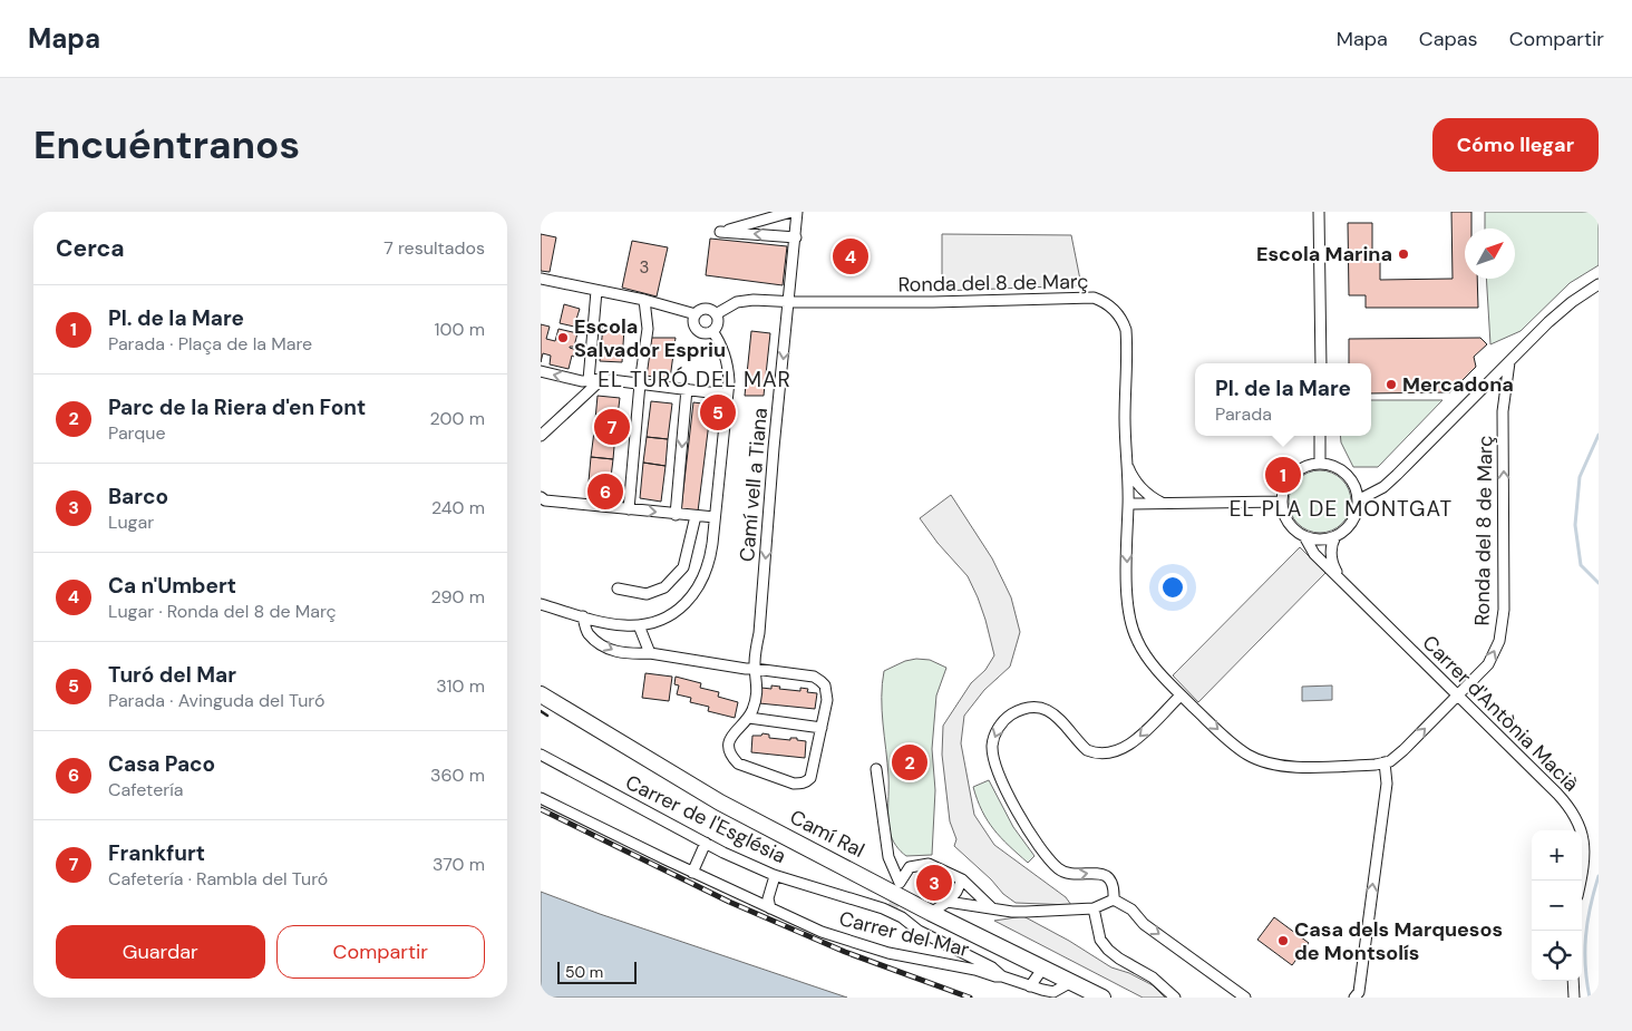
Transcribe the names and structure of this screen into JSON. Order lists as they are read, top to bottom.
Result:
{
  "streets": {
    "main road": ["Camí Ral"],
    "street": [
      "Ronda del 8 de Març",
      "Camí vell a Tiana",
      "Carrer d'Antònia Macià",
      "Carrer de l'Església",
      "Carrer del Mar"
    ]
  },
  "crossings": [
    ["Ronda del 8 de Març", "Camí vell a Tiana"],
    ["Ronda del 8 de Març", "Carrer d'Antònia Macià"],
    ["Carrer de l'Església", "Carrer del Mar"],
    ["Camí Ral", "Carrer del Mar"]
  ],
  "districts": ["EL TURÓ DEL MAR", "EL PLA DE MONTGAT"],
  "places": [
    "Escola Marina",
    "Escola Salvador Espriu",
    "Mercadona",
    "Casa dels Marquesos de Montsolís"
  ],
  "house_numbers": ["3"],
  "scale_bar": "50 m",
  "north": "top right",
  "page": {
    "header": "Mapa",
    "nav": ["Mapa", "Capas", "Compartir"],
    "buttons": [
      "Cómo llegar",
      ["Guardar", "Compartir"]
    ],
    "title": "Encuéntranos",
    "heading": ["Cerca", "7 resultados"],
    "pins": [
      "4",
      "5",
      "7",
      "1",
      "6",
      "2",
      "3"
    ],
    "list": [
      {
        "mark": "1",
        "name": "Pl. de la Mare",
        "note": "Parada · Plaça de la Mare",
        "value": "100 m"
      },
      {
        "mark": "2",
        "name": "Parc de la Riera d'en Font",
        "note": "Parque",
        "value": "200 m"
      },
      {
        "mark": "3",
        "name": "Barco",
        "note": "Lugar",
        "value": "240 m"
      },
      {
        "mark": "4",
        "name": "Ca n'Umbert",
        "note": "Lugar · Ronda del 8 de Març",
        "value": "290 m"
      },
      {
        "mark": "5",
        "name": "Turó del Mar",
        "note": "Parada · Avinguda del Turó",
        "value": "310 m"
      },
      {
        "mark": "6",
        "name": "Casa Paco",
        "note": "Cafetería",
        "value": "360 m"
      },
      {
        "mark": "7",
        "name": "Frankfurt",
        "note": "Cafetería · Rambla del Turó",
        "value": "370 m"
      }
    ],
    "popup": ["Pl. de la Mare", "Parada"],
    "map_buttons": ["+", "−"],
    "scale": "50 m"
  }
}
